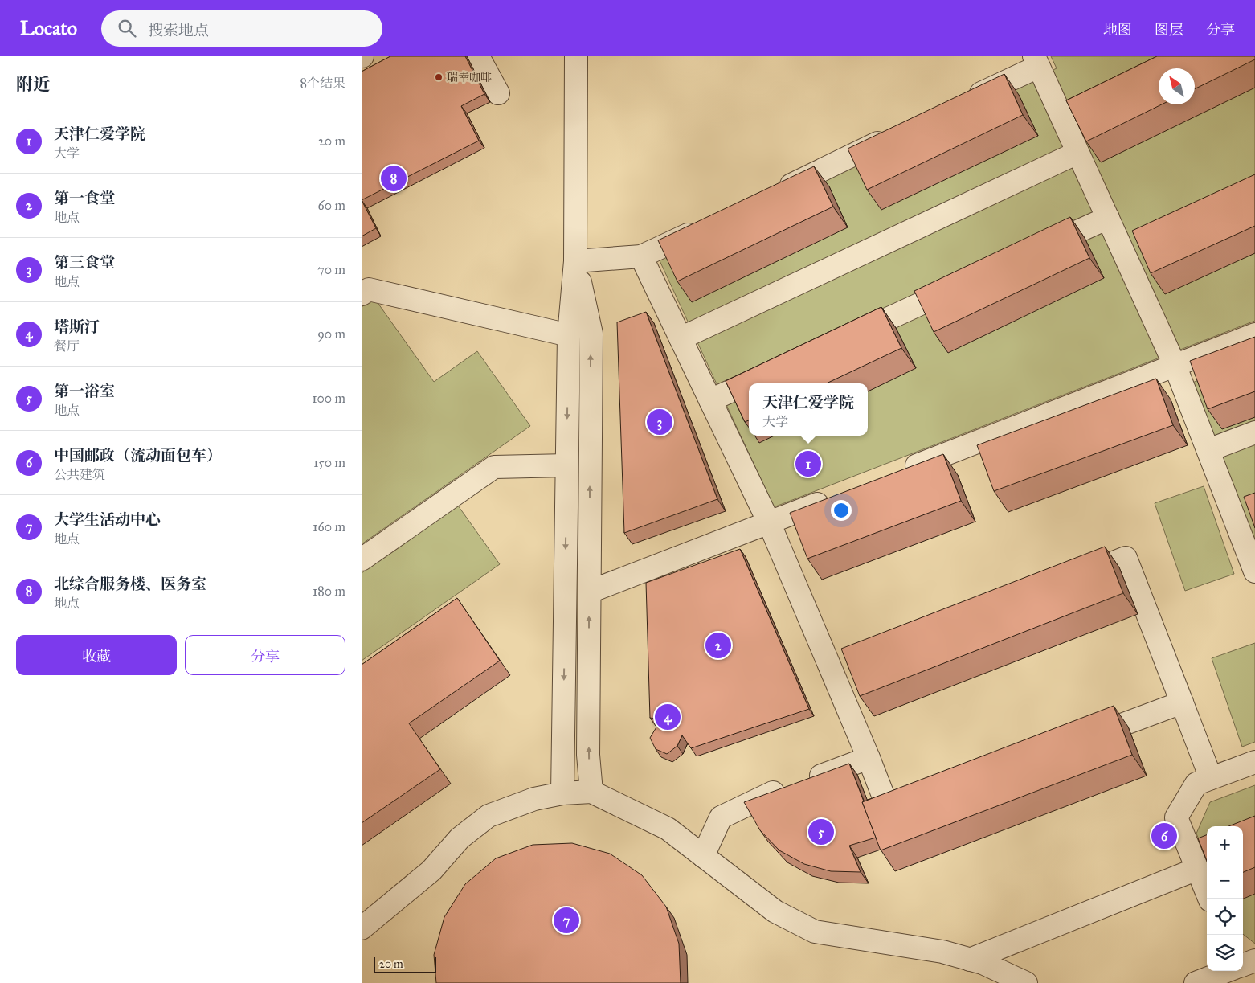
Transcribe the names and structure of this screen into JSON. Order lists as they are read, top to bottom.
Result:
{
  "places": ["瑞幸咖啡"],
  "scale_bar": "20 m",
  "north": "top left",
  "page": {
    "header": "Locato",
    "search": "搜索地点",
    "nav": ["地图", "图层", "分享"],
    "heading": ["附近", "8个结果"],
    "list": [
      {
        "mark": "1",
        "name": "天津仁爱学院",
        "note": "大学",
        "value": "20 m"
      },
      {
        "mark": "2",
        "name": "第一食堂",
        "note": "地点",
        "value": "60 m"
      },
      {
        "mark": "3",
        "name": "第三食堂",
        "note": "地点",
        "value": "70 m"
      },
      {
        "mark": "4",
        "name": "塔斯汀",
        "note": "餐厅",
        "value": "90 m"
      },
      {
        "mark": "5",
        "name": "第一浴室",
        "note": "地点",
        "value": "100 m"
      },
      {
        "mark": "6",
        "name": "中国邮政（流动面包车）",
        "note": "公共建筑",
        "value": "150 m"
      },
      {
        "mark": "7",
        "name": "大学生活动中心",
        "note": "地点",
        "value": "160 m"
      },
      {
        "mark": "8",
        "name": "北综合服务楼、医务室",
        "note": "地点",
        "value": "180 m"
      }
    ],
    "pins": [
      "8",
      "3",
      "1",
      "2",
      "4",
      "5",
      "6",
      "7"
    ],
    "popup": ["天津仁爱学院", "大学"],
    "buttons": ["收藏", "分享"],
    "map_buttons": ["+", "−"],
    "scale": "20 m"
  }
}
